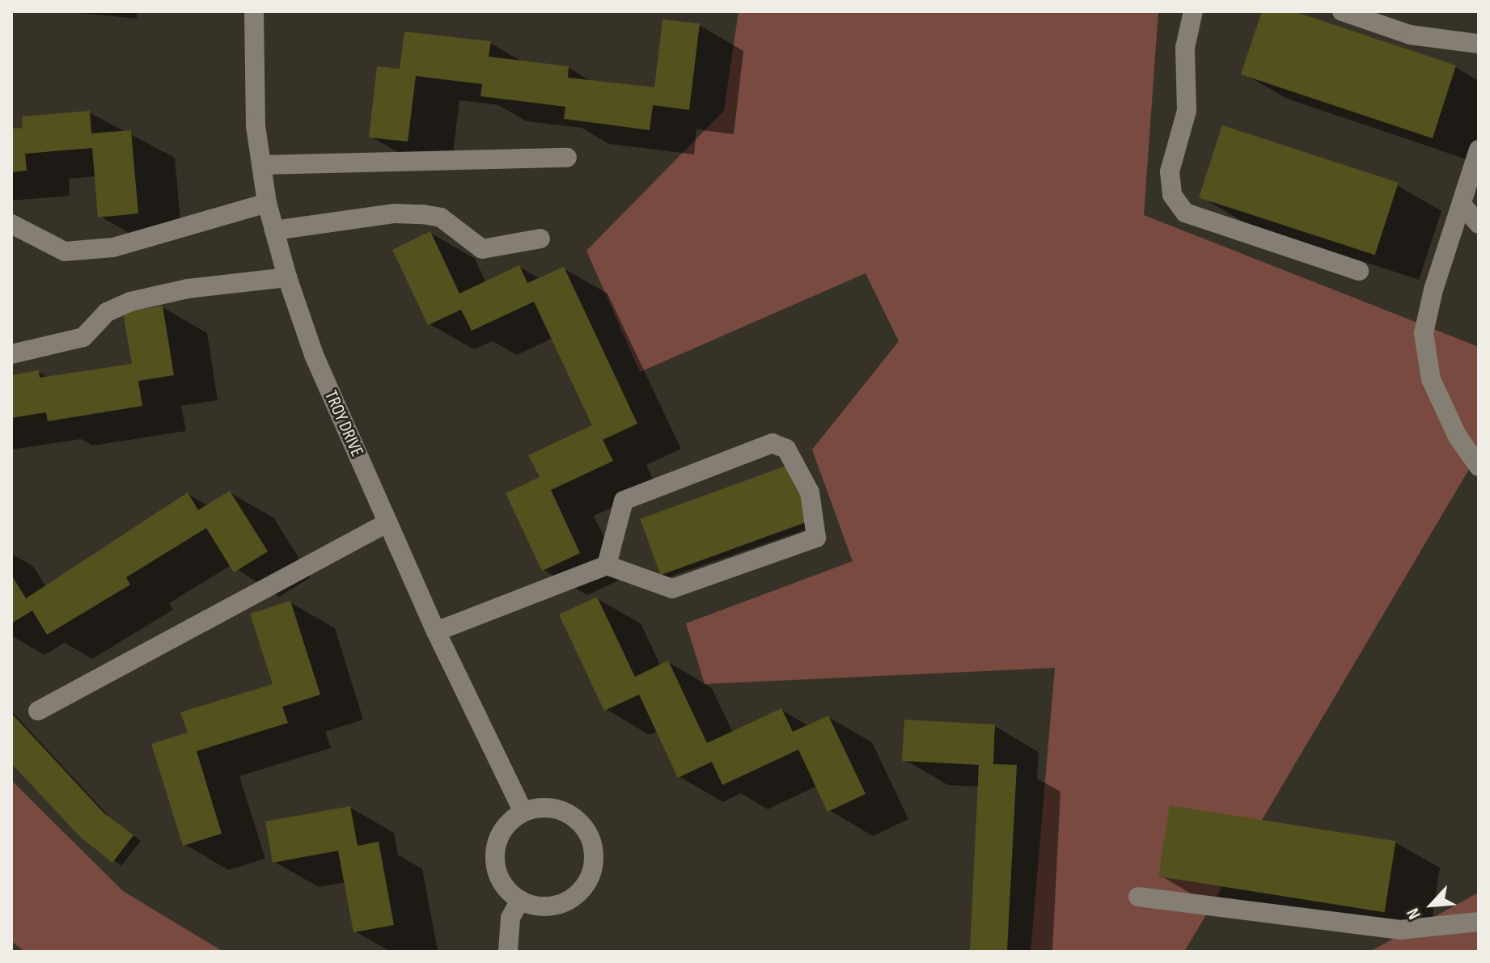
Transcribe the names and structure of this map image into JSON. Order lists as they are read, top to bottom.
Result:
{
  "streets": {
    "street": ["TROY DRIVE"]
  },
  "north": "bottom left"
}
